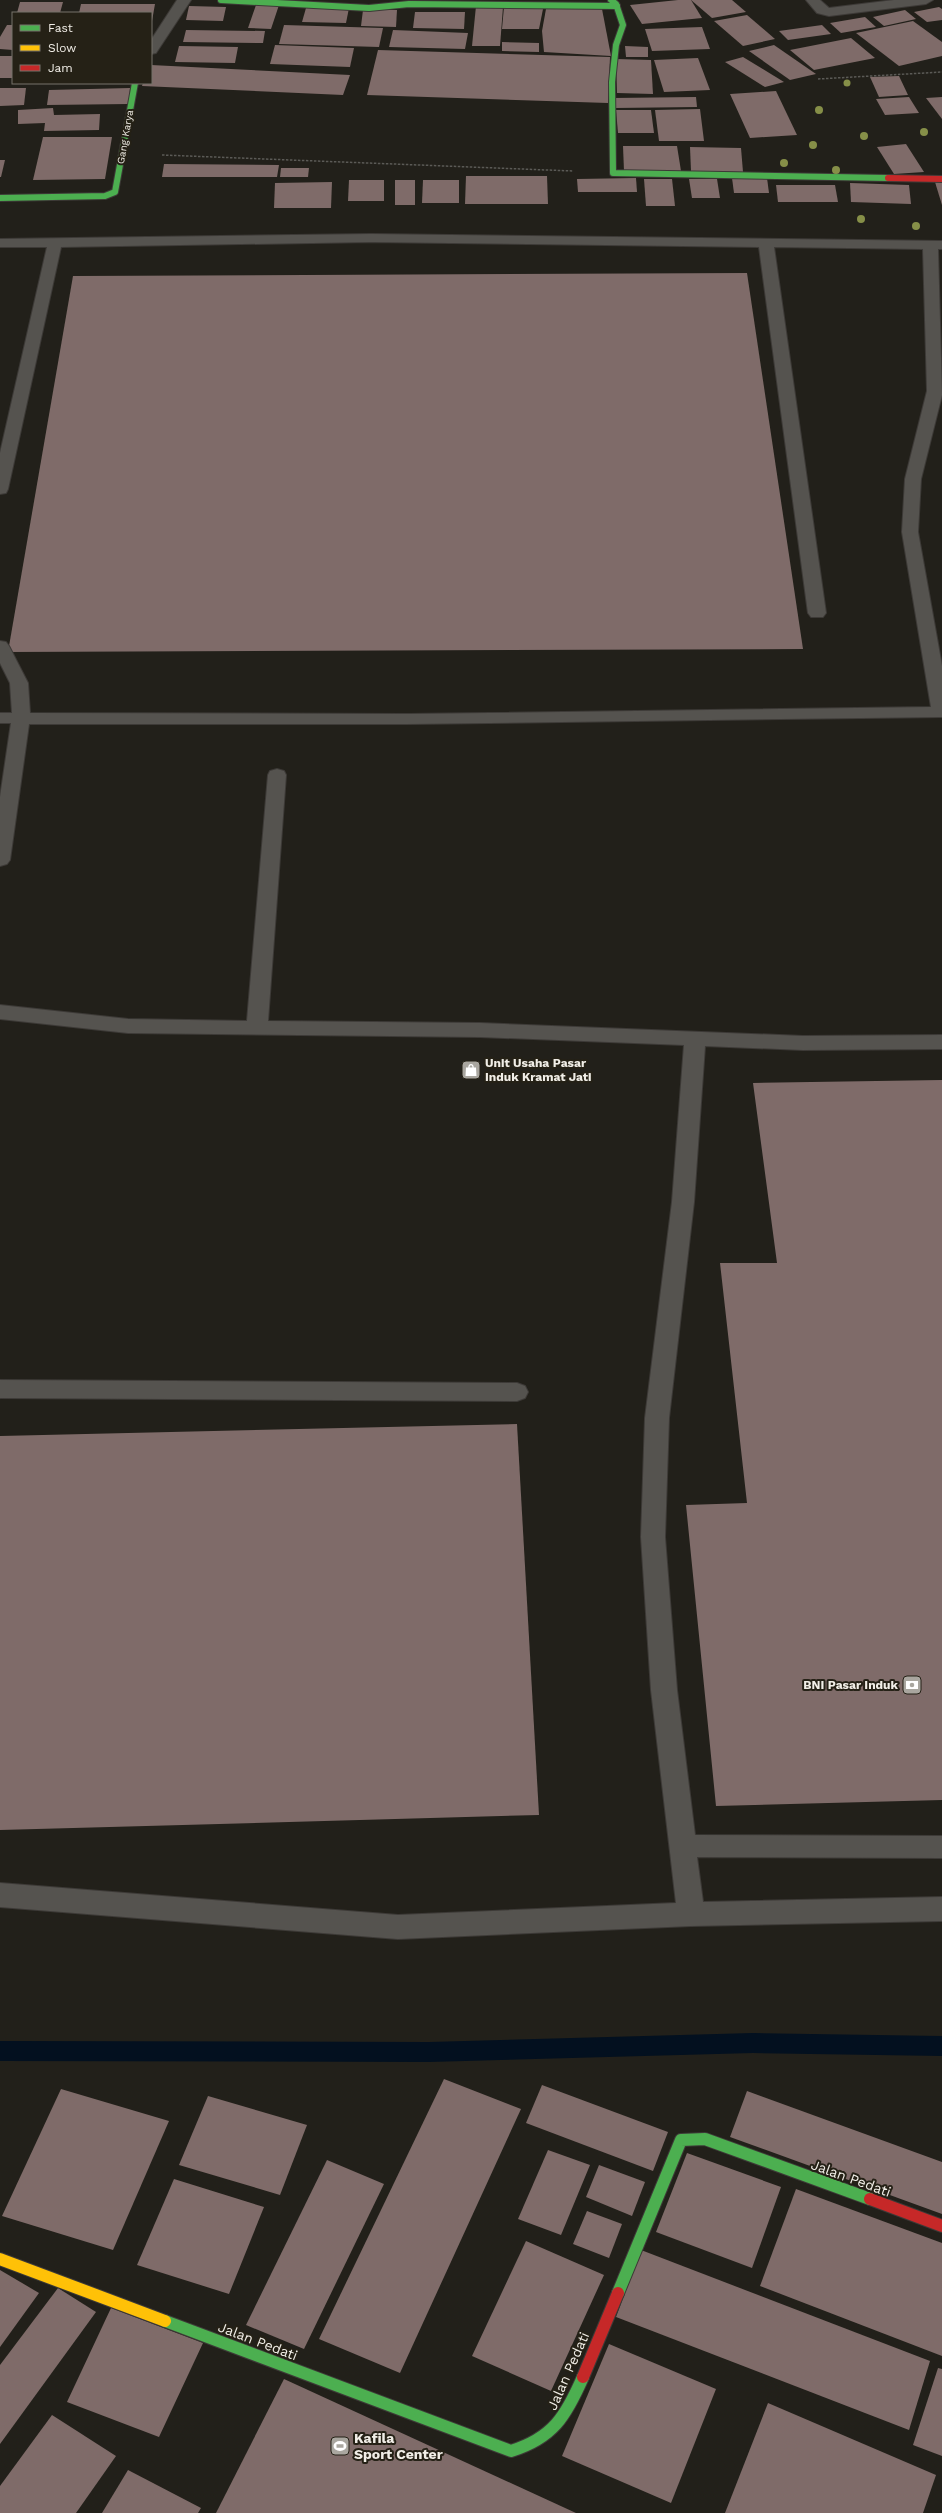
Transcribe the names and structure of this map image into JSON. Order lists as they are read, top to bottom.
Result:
{
  "streets": {
    "street": ["Gang Karya", "Jalan Pedati"]
  },
  "places": {
    "shop": ["Unit Usaha Pasar Induk Kramat Jati"],
    "bank": ["BNI Pasar Induk"],
    "sports": ["Kafila Sport Center"]
  },
  "legend": ["Fast", "Slow", "Jam"]
}
